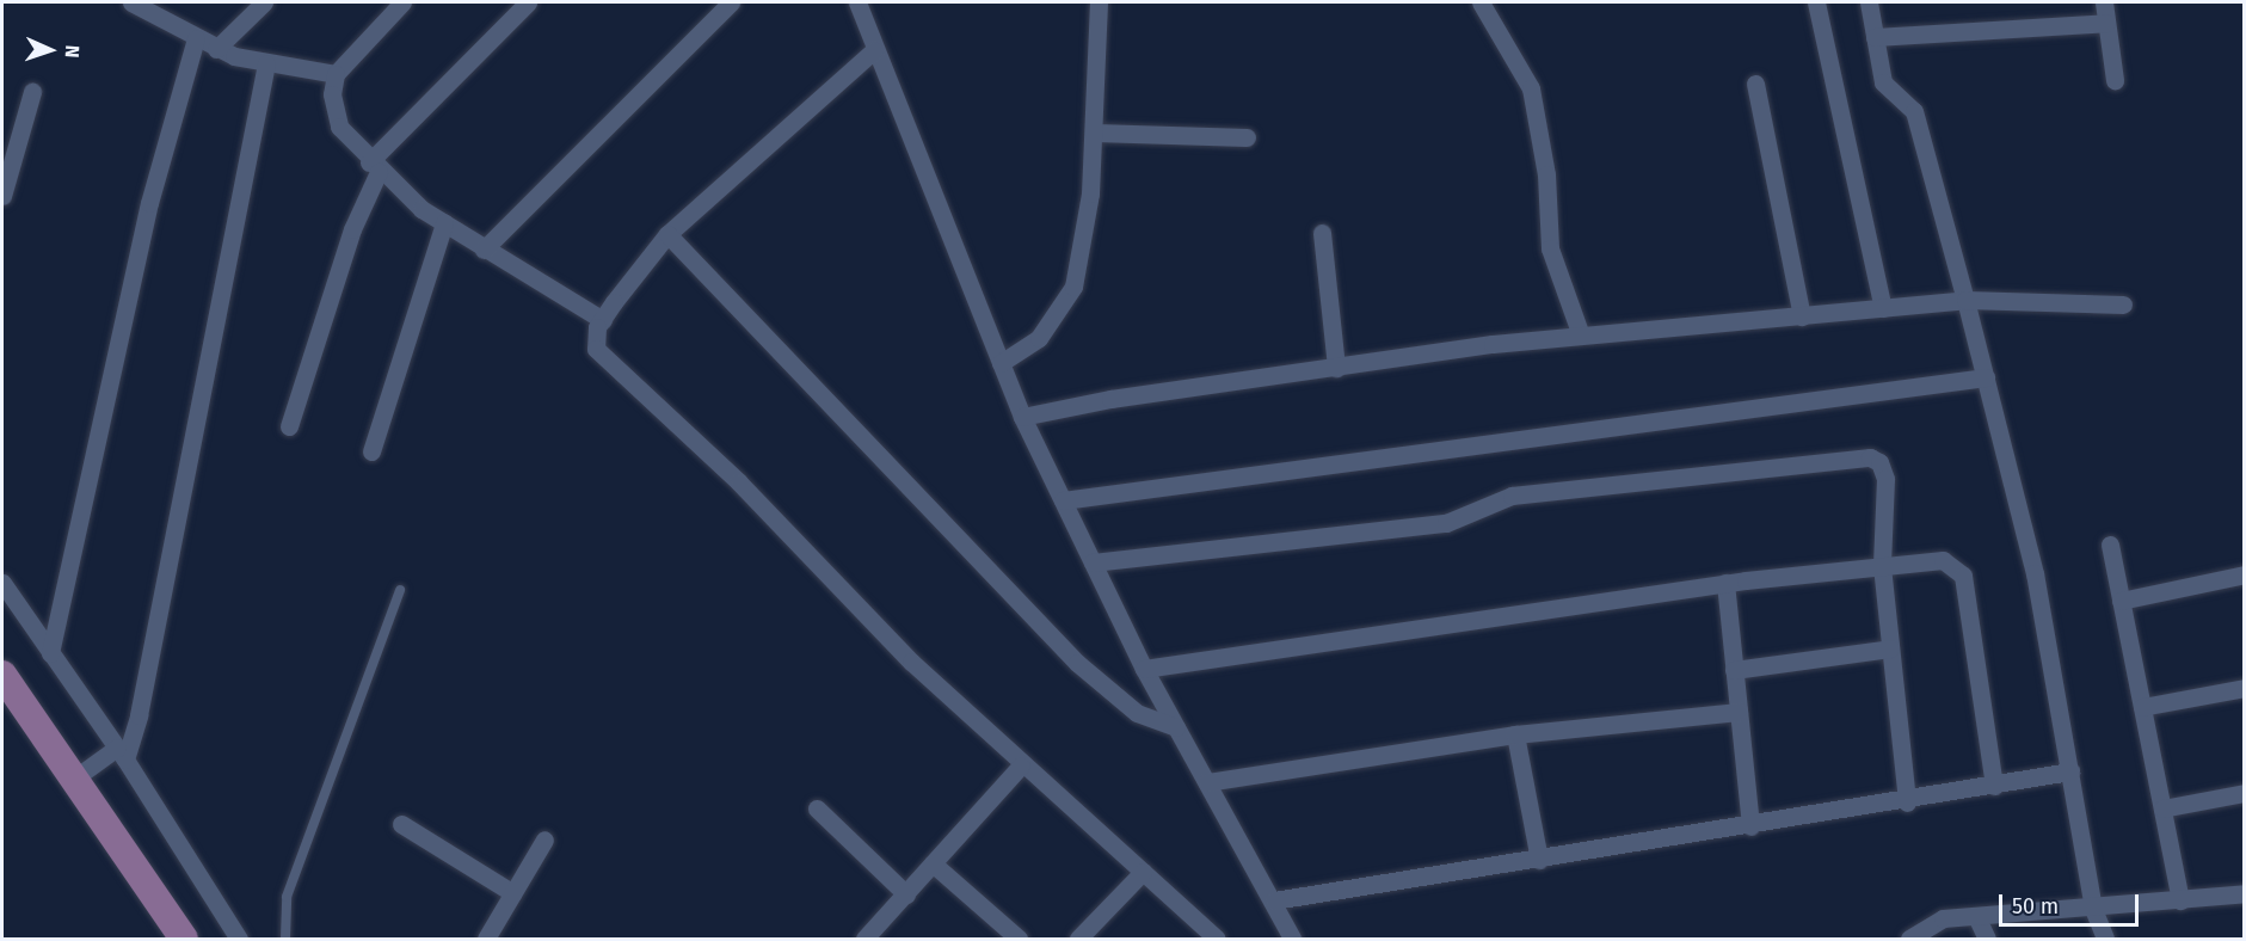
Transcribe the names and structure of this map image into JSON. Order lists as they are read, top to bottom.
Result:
{
  "scale_bar": "50 m",
  "north": "right"
}
